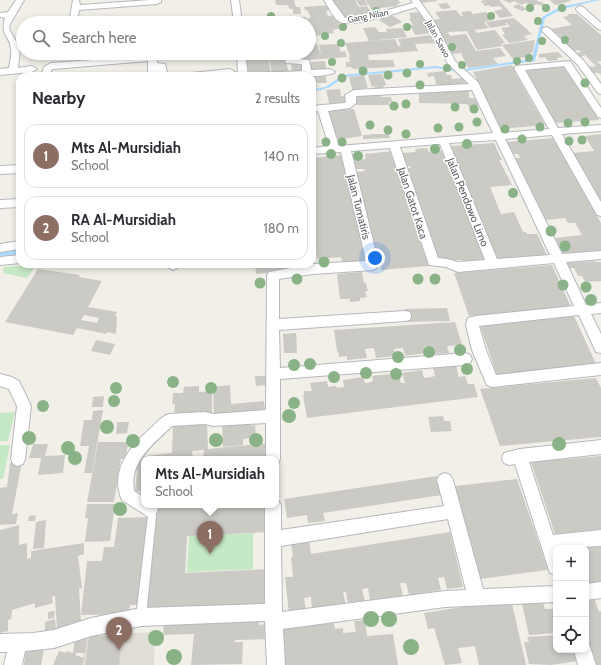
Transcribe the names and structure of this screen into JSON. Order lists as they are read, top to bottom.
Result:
{
  "streets": {
    "street": [
      "Gang Nilan",
      "Jalan Sawo",
      "Jalan Pendowo Limo",
      "Jalan Gatot Kaca",
      "Jalan Tumatiris"
    ]
  },
  "crossings": [
    ["Gang Nilan", "Jalan Sawo"],
    ["Jalan Pendowo Limo", "Jalan Gatot Kaca"]
  ],
  "page": {
    "search": "Search here",
    "heading": ["Nearby", "2 results"],
    "list": [
      {
        "mark": "1",
        "name": "Mts Al-Mursidiah",
        "note": "School",
        "value": "140 m"
      },
      {
        "mark": "2",
        "name": "RA Al-Mursidiah",
        "note": "School",
        "value": "180 m"
      }
    ],
    "popup": ["Mts Al-Mursidiah", "School"],
    "pins": ["1", "2"],
    "map_buttons": ["+", "−"]
  }
}
